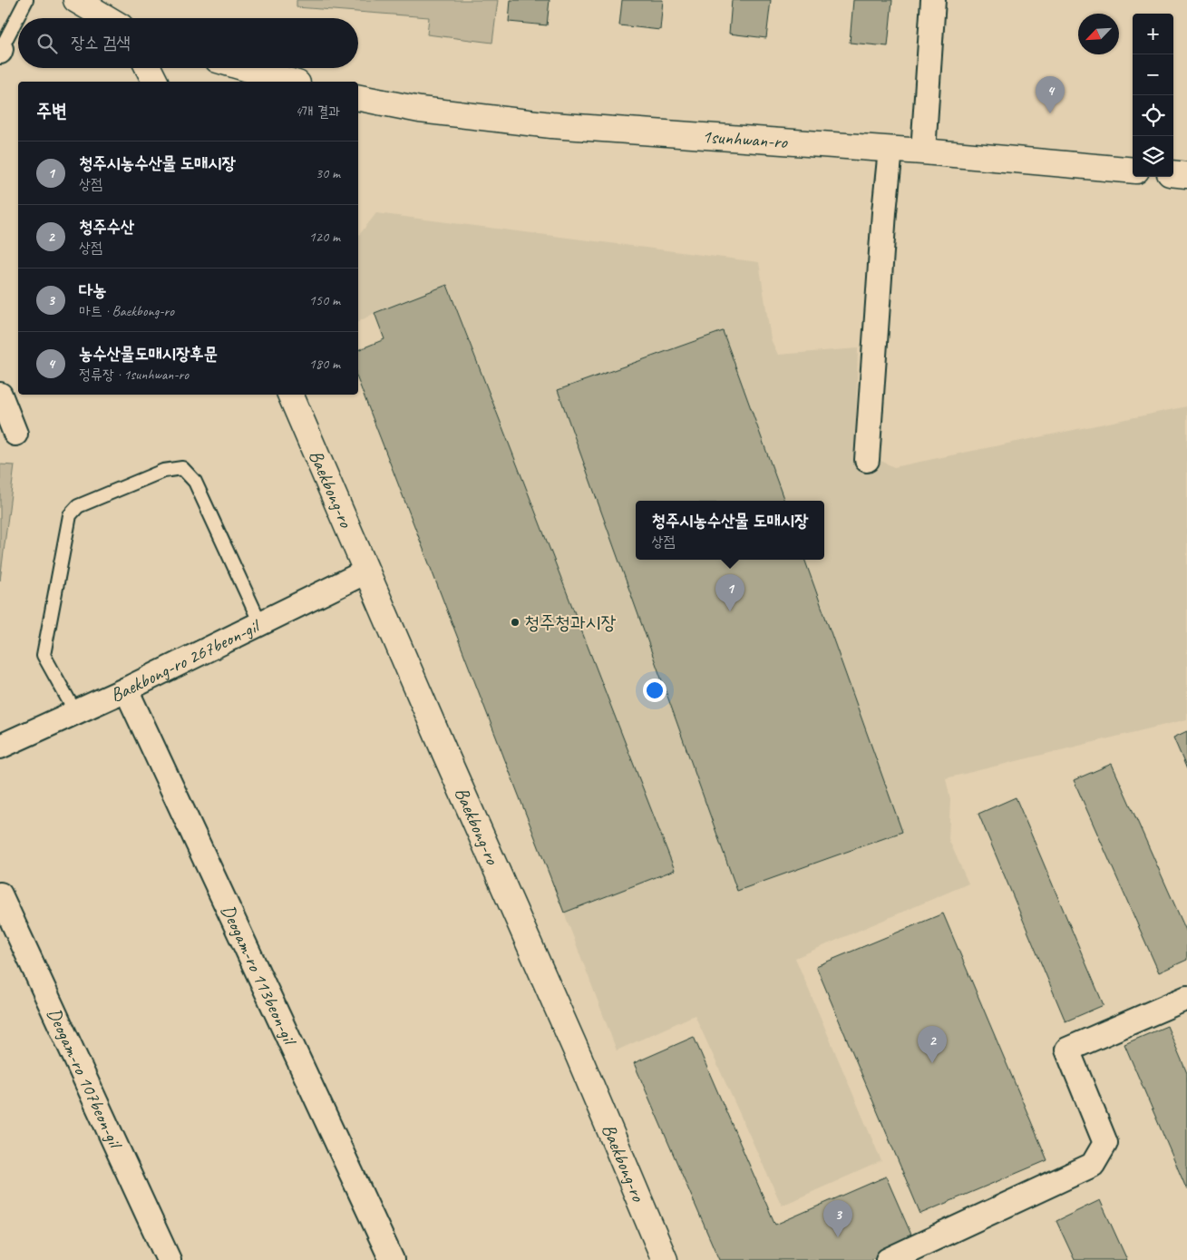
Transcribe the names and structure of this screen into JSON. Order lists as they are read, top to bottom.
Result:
{
  "streets": {
    "street": [
      "1sunhwan-ro",
      "Baekbong-ro",
      "Baekbong-ro 267beon-gil",
      "Deogam-ro 113beon-gil",
      "Deogam-ro 107beon-gil"
    ]
  },
  "crossings": [
    ["Baekbong-ro", "Baekbong-ro 267beon-gil"],
    ["Baekbong-ro 267beon-gil", "Deogam-ro 113beon-gil"]
  ],
  "places": ["청주청과시장"],
  "north": "bottom left",
  "page": {
    "map_buttons": ["+", "−"],
    "search": "장소 검색",
    "pins": [
      "4",
      "1",
      "2",
      "3"
    ],
    "heading": ["주변", "4개 결과"],
    "list": [
      {
        "mark": "1",
        "name": "청주시농수산물 도매시장",
        "note": "상점",
        "value": "30 m"
      },
      {
        "mark": "2",
        "name": "청주수산",
        "note": "상점",
        "value": "120 m"
      },
      {
        "mark": "3",
        "name": "다농",
        "note": "마트 · Baekbong-ro",
        "value": "150 m"
      },
      {
        "mark": "4",
        "name": "농수산물도매시장후문",
        "note": "정류장 · 1sunhwan-ro",
        "value": "180 m"
      }
    ],
    "popup": ["청주시농수산물 도매시장", "상점"]
  }
}
